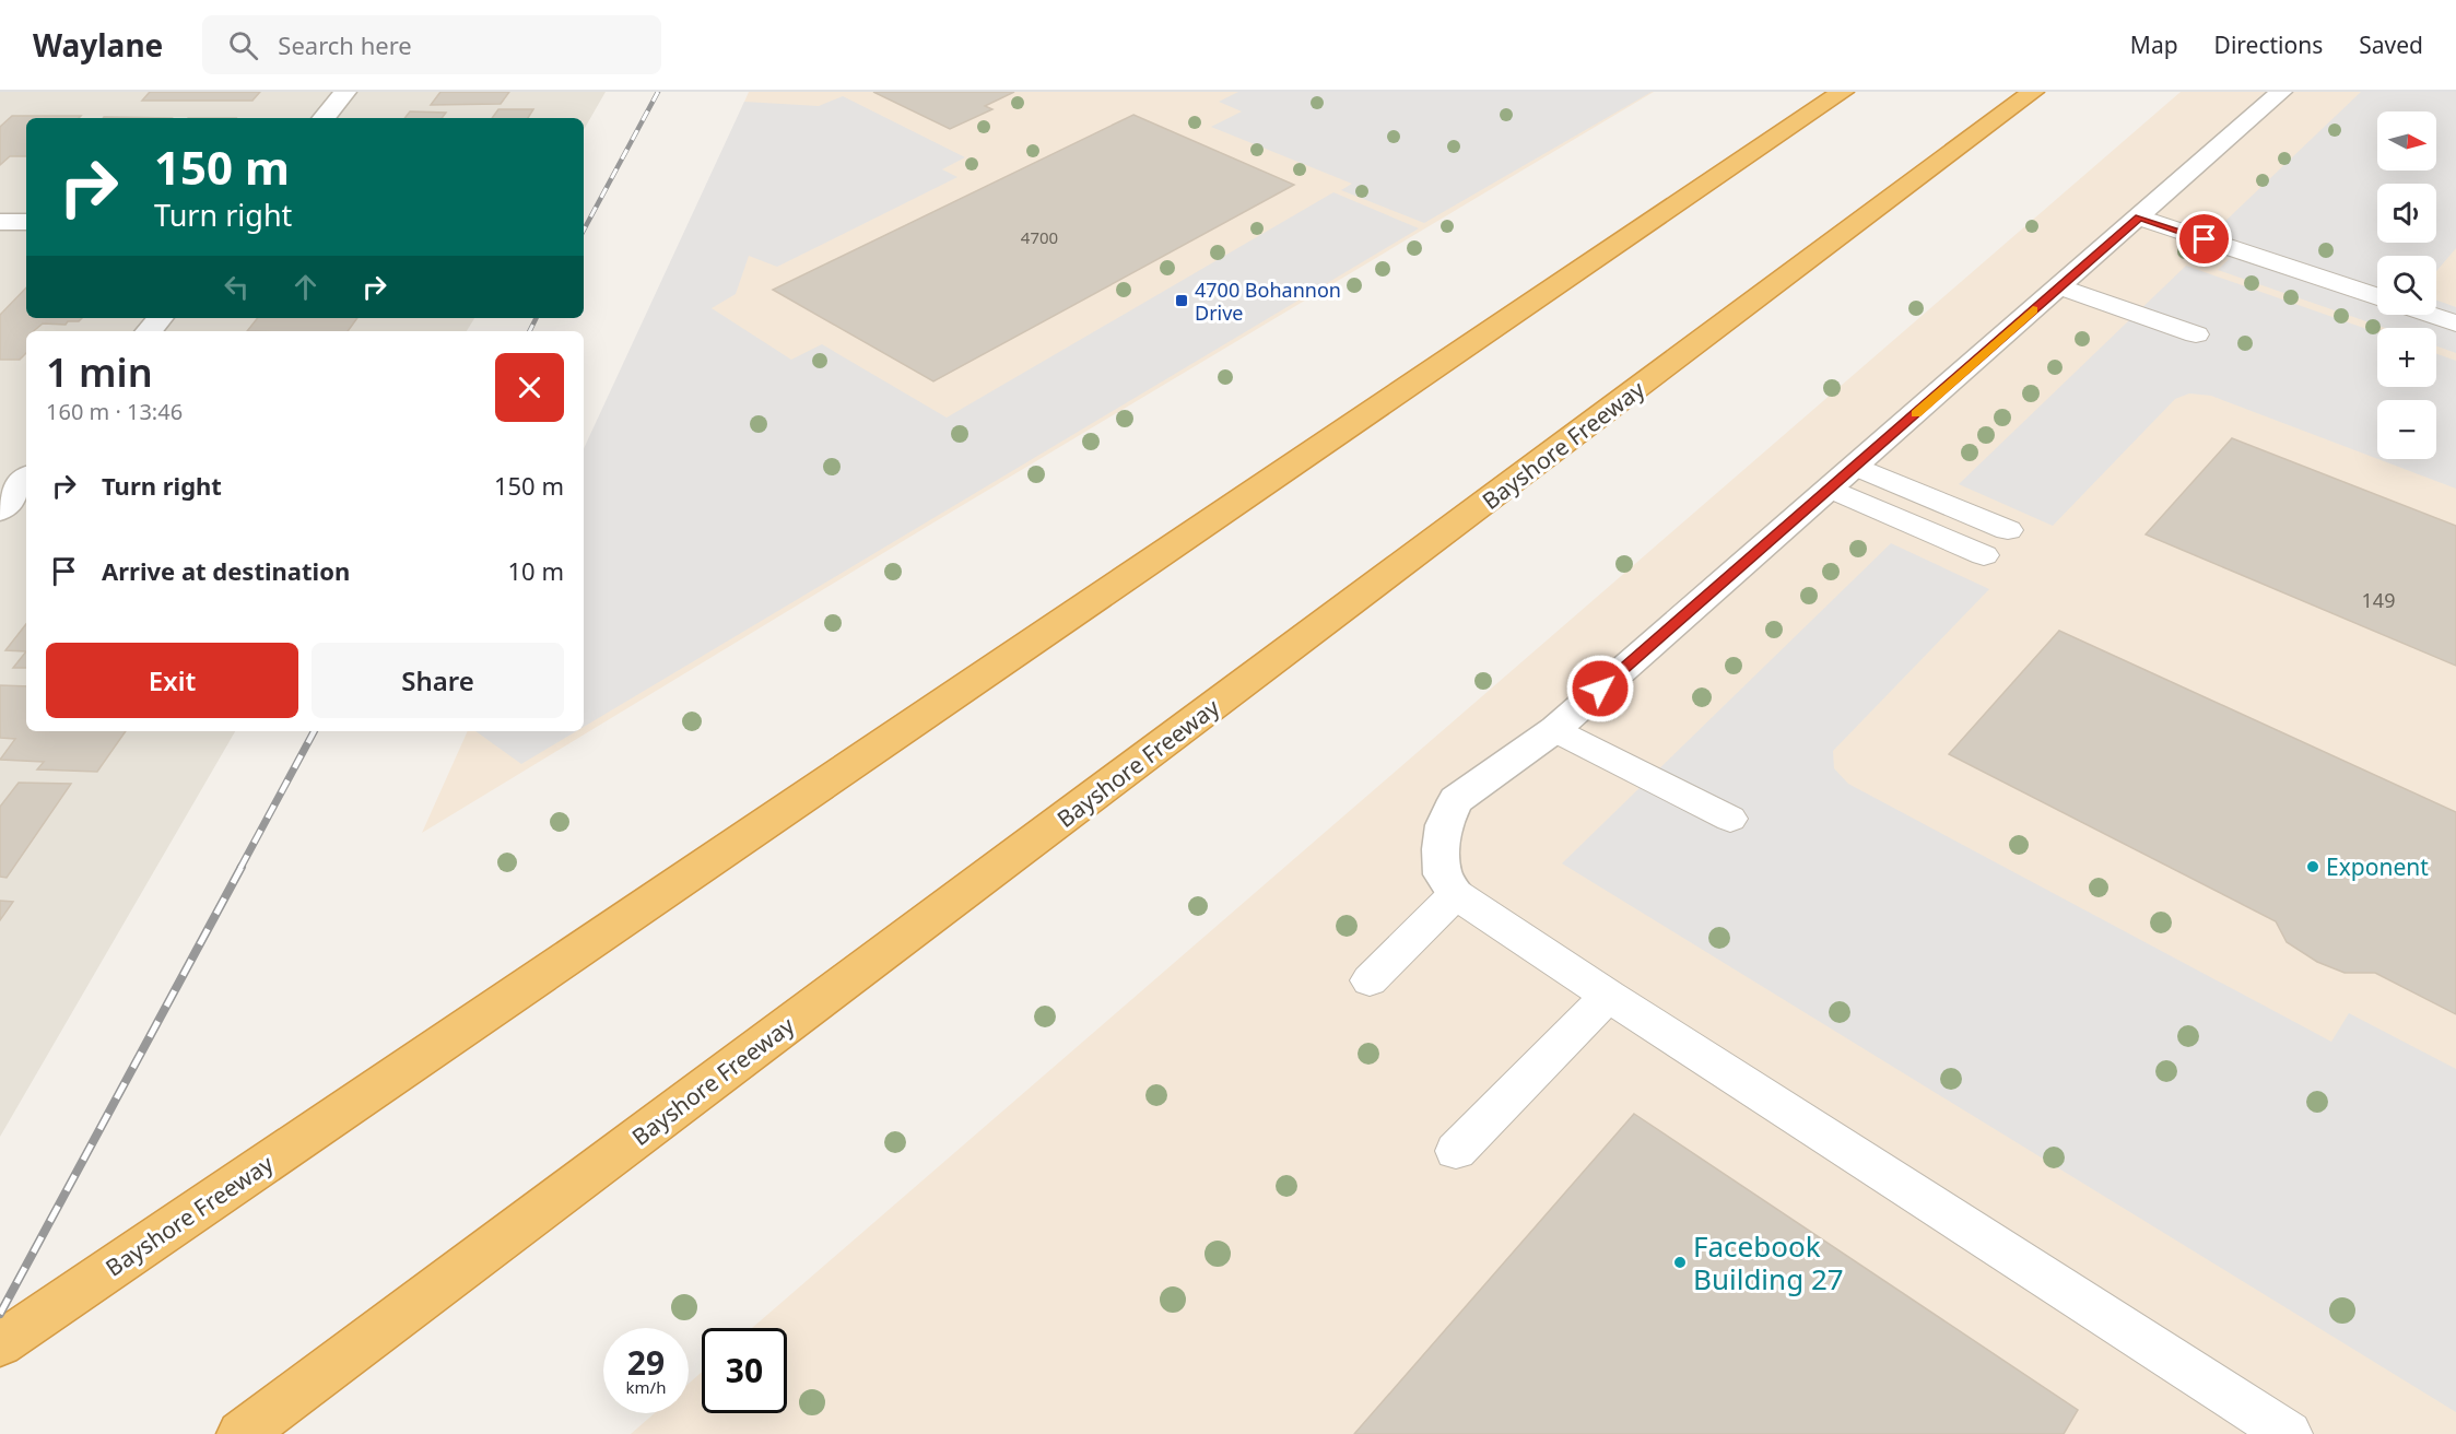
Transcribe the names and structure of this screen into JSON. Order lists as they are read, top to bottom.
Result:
{
  "streets": {
    "highway": ["Bayshore Freeway"]
  },
  "places": {
    "transit": ["4700 Bohannon Drive"],
    "other": ["Exponent", "Facebook Building 27"]
  },
  "house_numbers": ["4700", "149"],
  "north": "right",
  "page": {
    "header": "Waylane",
    "search": "Search here",
    "nav": ["Map", "Directions", "Saved"],
    "map_buttons": ["+", "−"],
    "turn": ["150 m", "Turn right"],
    "heading": ["1 min", "160 m · 13:46"],
    "list": [
      {
        "name": "Turn right",
        "value": "150 m"
      },
      {
        "name": "Arrive at destination",
        "value": "10 m"
      }
    ],
    "buttons": ["Exit", "Share"],
    "speed": "29 km/h",
    "limit": "30"
  }
}
